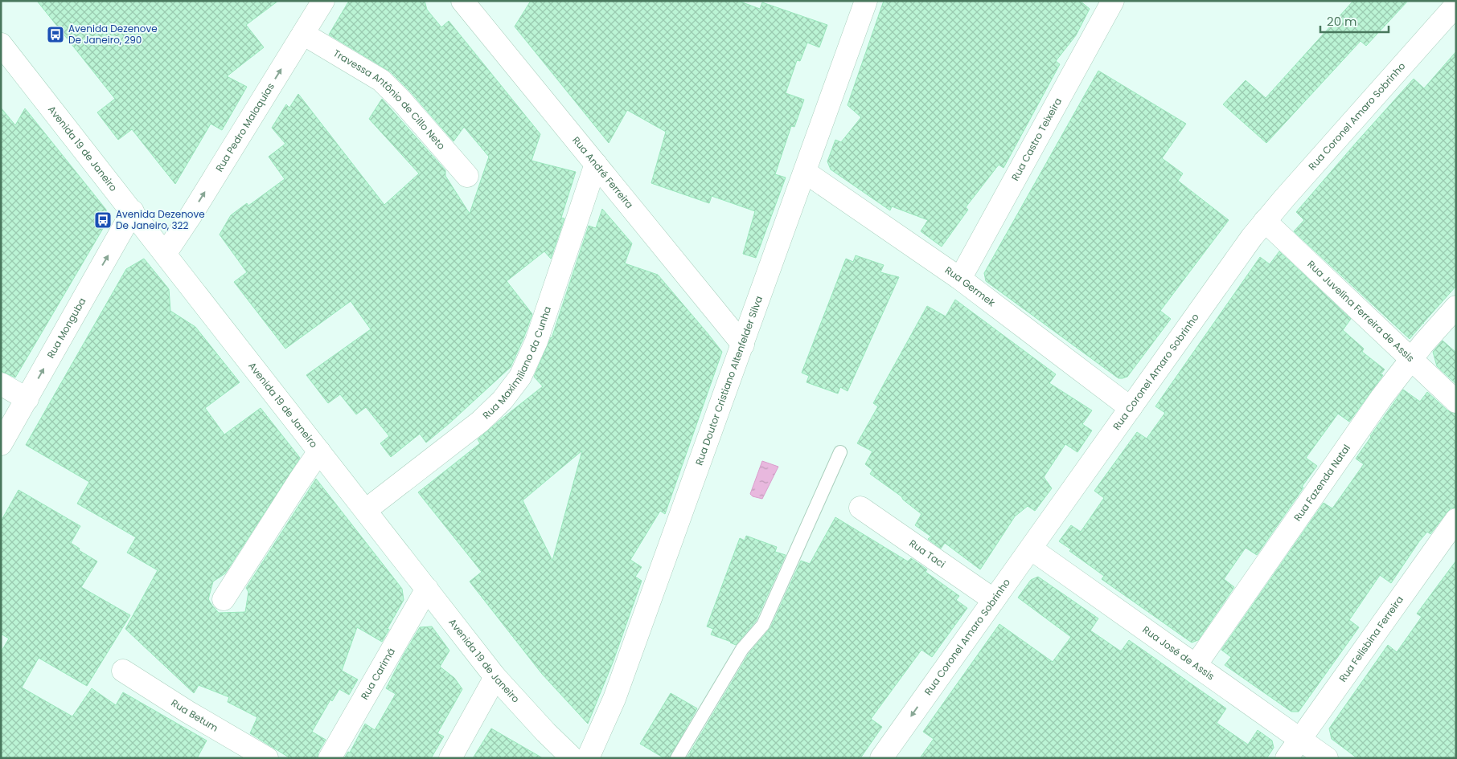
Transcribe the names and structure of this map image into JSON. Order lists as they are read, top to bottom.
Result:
{
  "streets": {
    "street": [
      "Travessa Antônio de Cillo Neto",
      "Rua Coronel Amaro Sobrinho",
      "Rua Pedro Malaquias",
      "Rua Castro Teixeira",
      "Avenida 19 de Janeiro",
      "Rua André Ferreira",
      "Rua Germek",
      "Rua Juvelina Ferreira de Assis",
      "Rua Monguba",
      "Rua Maximiliano da Cunha",
      "Rua Doutor Cristiano Altenfelder Silva",
      "Rua Fazenda Natal",
      "Rua Taci",
      "Rua Felisbina Ferreira",
      "Rua José de Assis",
      "Rua Carimã",
      "Rua Betum"
    ]
  },
  "crossings": [
    ["Travessa Antônio de Cillo Neto", "Rua Pedro Malaquias"],
    ["Rua Coronel Amaro Sobrinho", "Rua Germek"],
    ["Rua Coronel Amaro Sobrinho", "Rua Juvelina Ferreira de Assis"],
    ["Rua Coronel Amaro Sobrinho", "Rua Taci"],
    ["Rua Coronel Amaro Sobrinho", "Rua José de Assis"],
    ["Rua Pedro Malaquias", "Avenida 19 de Janeiro"],
    ["Rua Castro Teixeira", "Rua Germek"],
    ["Avenida 19 de Janeiro", "Rua Monguba"],
    ["Avenida 19 de Janeiro", "Rua Maximiliano da Cunha"],
    ["Avenida 19 de Janeiro", "Rua Carimã"],
    ["Rua André Ferreira", "Rua Maximiliano da Cunha"],
    ["Rua André Ferreira", "Rua Doutor Cristiano Altenfelder Silva"],
    ["Rua Germek", "Rua Doutor Cristiano Altenfelder Silva"],
    ["Rua Juvelina Ferreira de Assis", "Rua Fazenda Natal"],
    ["Rua Fazenda Natal", "Rua José de Assis"],
    ["Rua Felisbina Ferreira", "Rua José de Assis"]
  ],
  "one_way": ["Rua Pedro Malaquias", "Rua Monguba"],
  "places": {
    "bus stop": ["Avenida Dezenove De Janeiro, 290", "Avenida Dezenove De Janeiro, 322"]
  },
  "scale_bar": "20 m"
}
